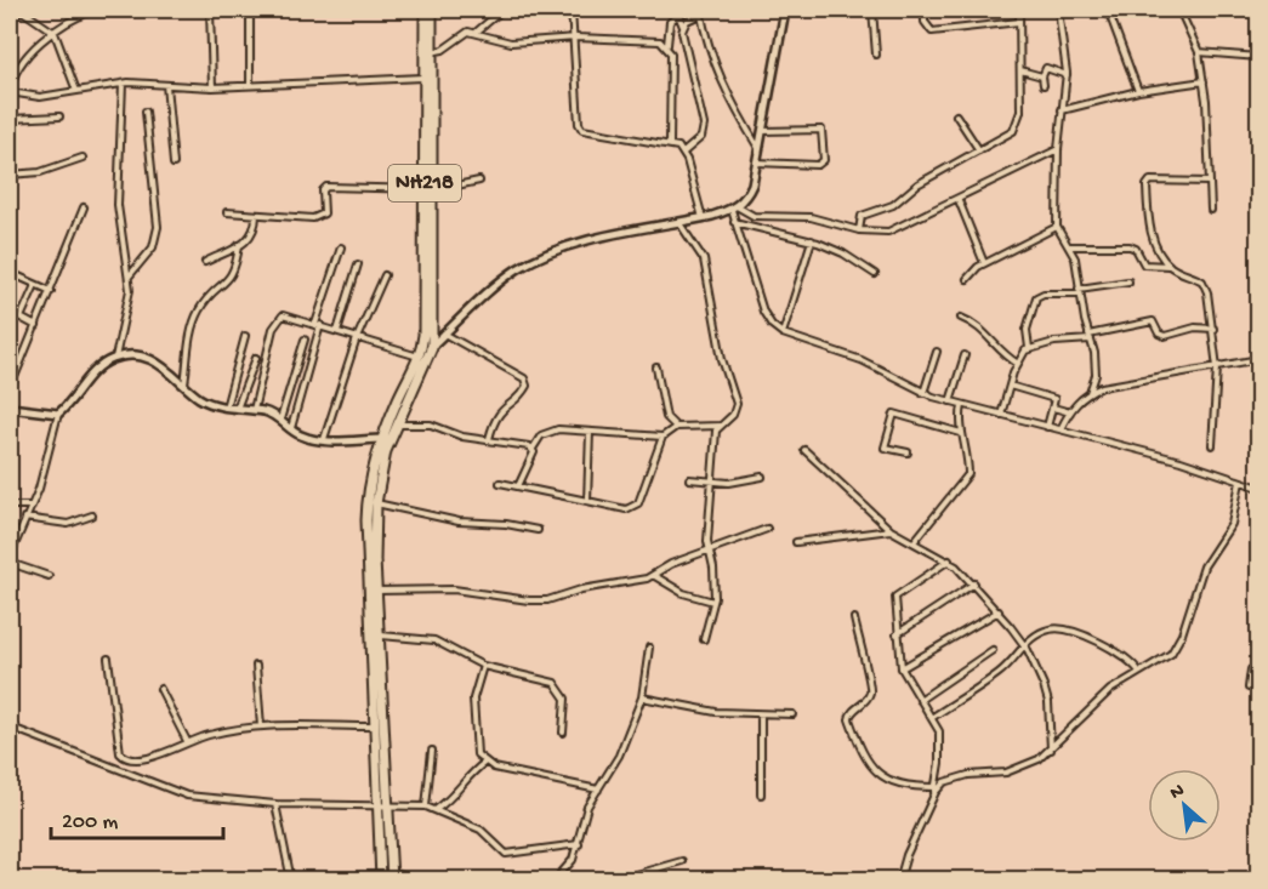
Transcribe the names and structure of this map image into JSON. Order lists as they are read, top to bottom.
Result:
{
  "streets": {
    "highway": ["NH218"]
  },
  "scale_bar": "200 m",
  "north": "top left"
}
